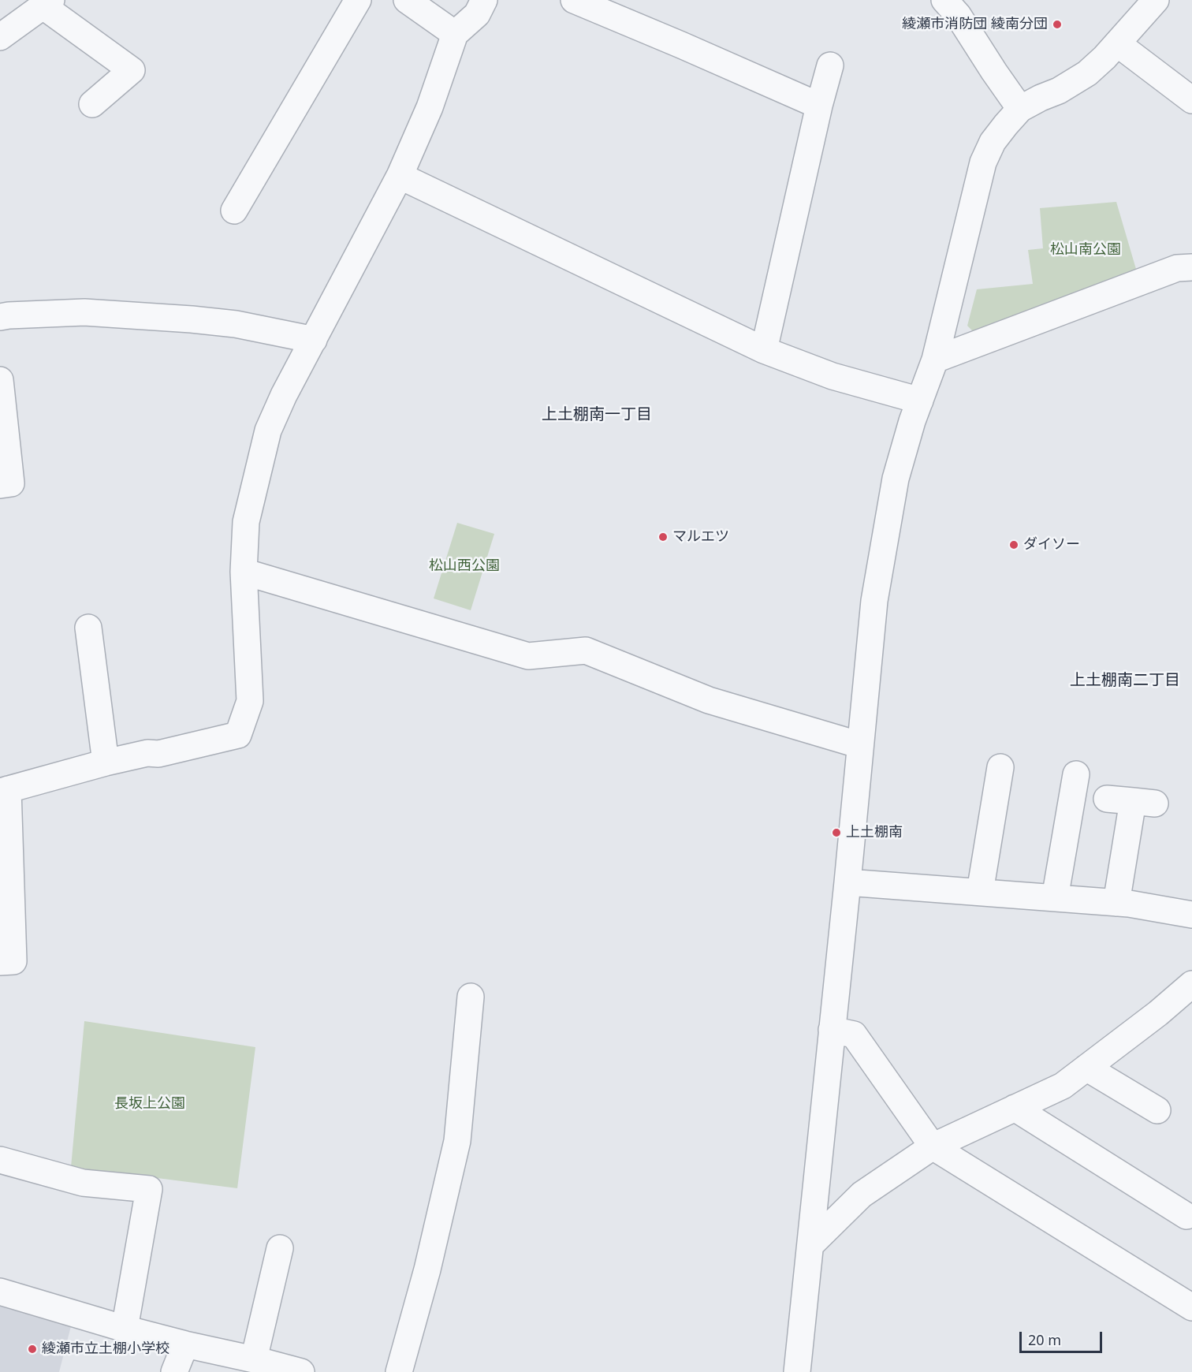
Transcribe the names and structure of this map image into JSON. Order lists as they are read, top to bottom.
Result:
{
  "districts": ["上土棚南一丁目", "上土棚南二丁目"],
  "parks": ["松山南公園", "松山西公園", "長坂上公園"],
  "places": [
    "綾瀬市消防団 綾南分団",
    "マルエツ",
    "ダイソー",
    "上土棚南",
    "綾瀬市立土棚小学校"
  ],
  "scale_bar": "20 m"
}
